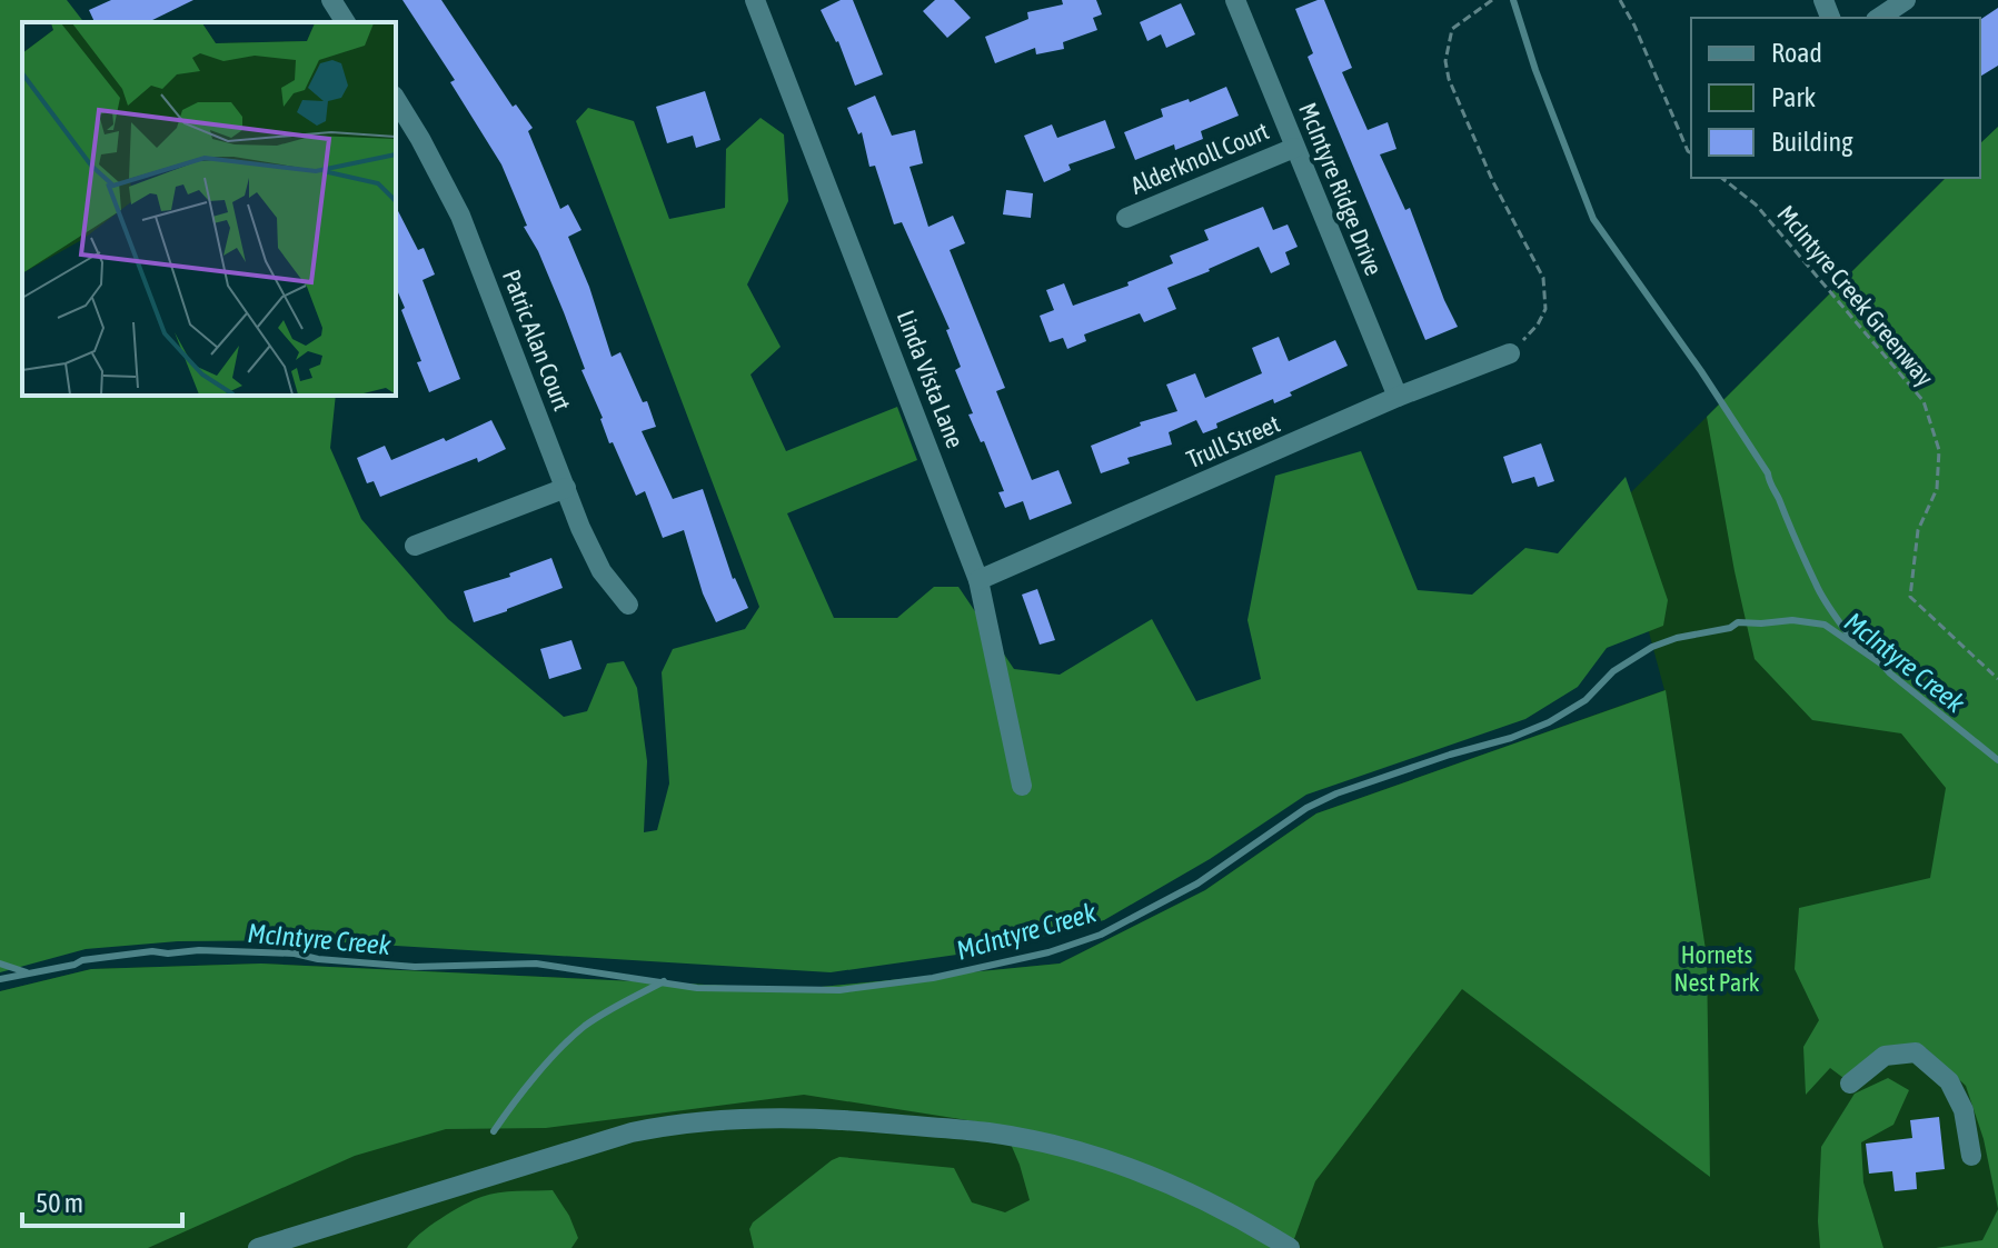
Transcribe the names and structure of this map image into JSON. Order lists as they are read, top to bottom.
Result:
{
  "streets": {
    "street": [
      "Alderknoll Court",
      "McIntyre Ridge Drive",
      "Patric Alan Court",
      "Linda Vista Lane",
      "Trull Street"
    ],
    "path": ["McIntyre Creek Greenway"]
  },
  "crossings": [
    ["Alderknoll Court", "McIntyre Ridge Drive"],
    ["McIntyre Ridge Drive", "Trull Street"],
    ["Linda Vista Lane", "Trull Street"]
  ],
  "water": ["McIntyre Creek"],
  "parks": ["Hornets Nest Park"],
  "legend": ["Road", "Park", "Building"],
  "scale_bar": "50 m"
}
